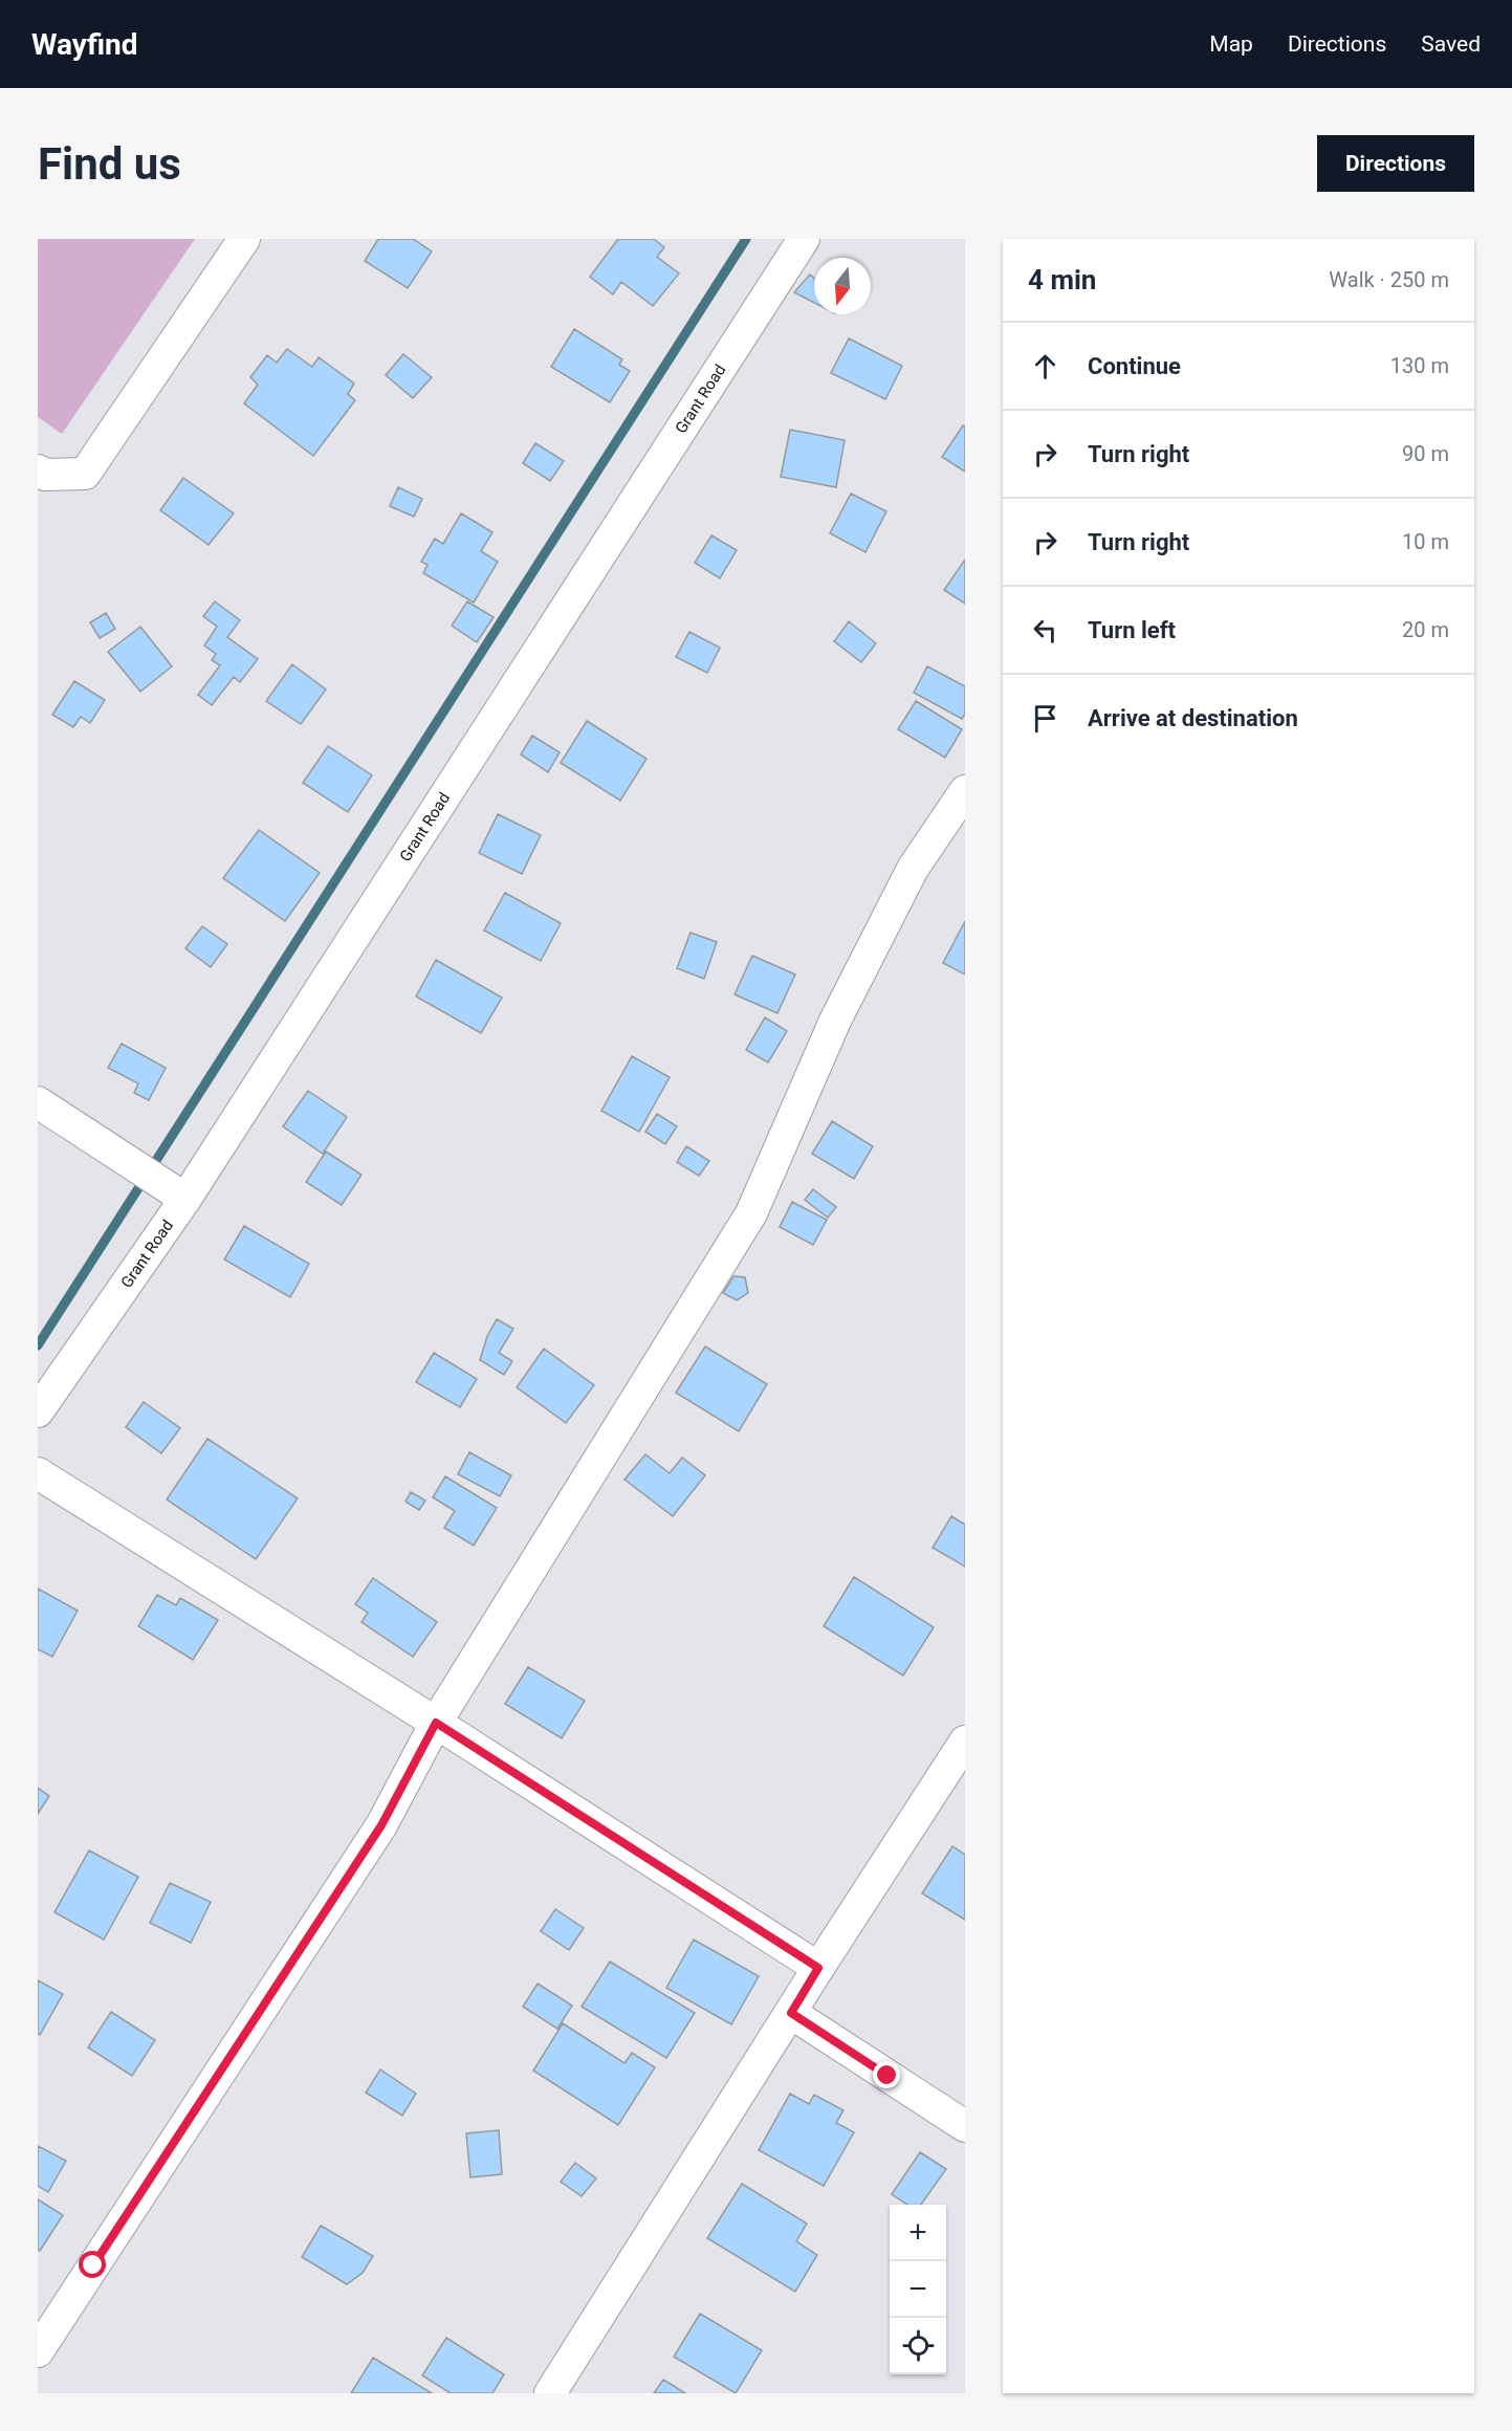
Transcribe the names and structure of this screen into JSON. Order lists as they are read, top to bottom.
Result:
{
  "streets": {
    "street": ["Grant Road"]
  },
  "north": "bottom",
  "page": {
    "header": "Wayfind",
    "nav": ["Map", "Directions", "Saved"],
    "buttons": "Directions",
    "title": "Find us",
    "heading": ["4 min", "Walk · 250 m"],
    "list": [
      ["Continue", "130 m"],
      ["Turn right", "90 m"],
      ["Turn right", "10 m"],
      ["Turn left", "20 m"],
      "Arrive at destination"
    ],
    "map_buttons": ["+", "−"]
  }
}
